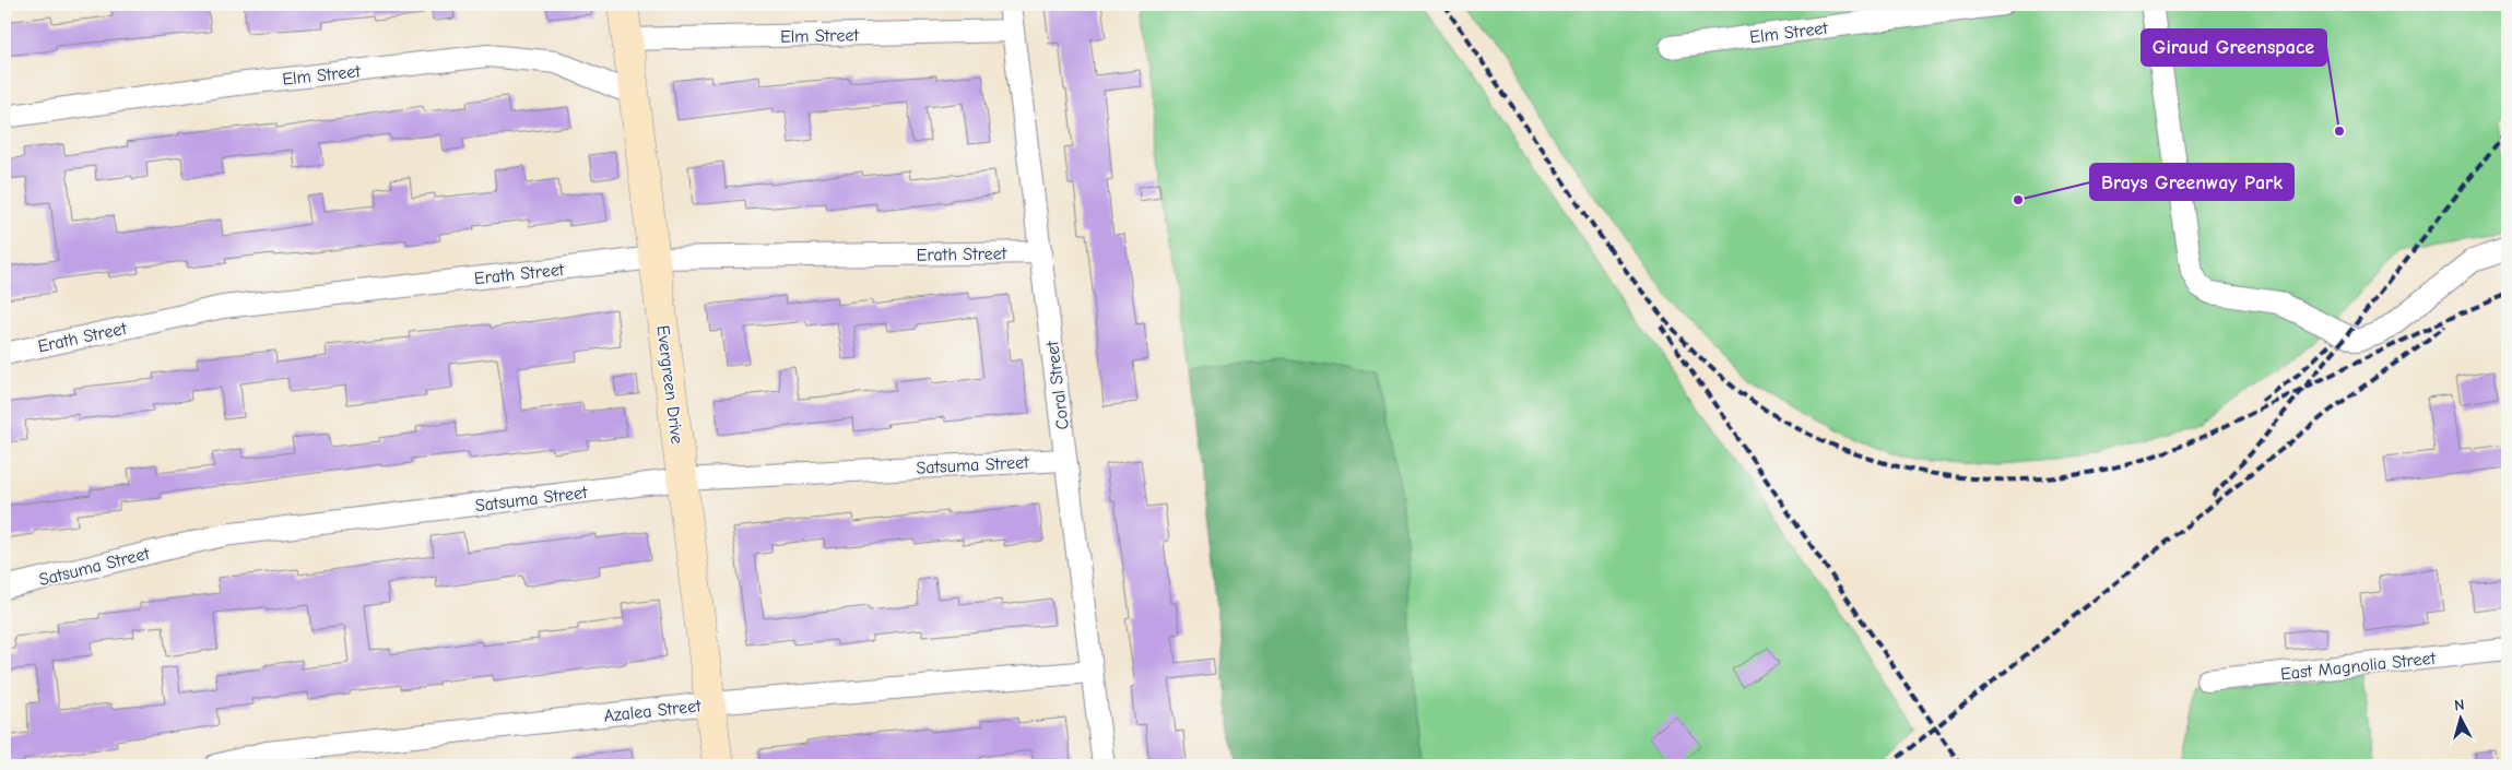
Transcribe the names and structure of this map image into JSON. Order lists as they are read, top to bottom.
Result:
{
  "streets": {
    "street": [
      "Elm Street",
      "Erath Street",
      "Evergreen Drive",
      "Coral Street",
      "Satsuma Street",
      "East Magnolia Street",
      "Azalea Street"
    ]
  },
  "crossings": [
    ["Elm Street", "Evergreen Drive"],
    ["Elm Street", "Coral Street"],
    ["Erath Street", "Evergreen Drive"],
    ["Erath Street", "Coral Street"],
    ["Evergreen Drive", "Satsuma Street"],
    ["Evergreen Drive", "Azalea Street"],
    ["Coral Street", "Satsuma Street"],
    ["Coral Street", "Azalea Street"]
  ],
  "places": ["Giraud Greenspace", "Brays Greenway Park"],
  "north": "top"
}
